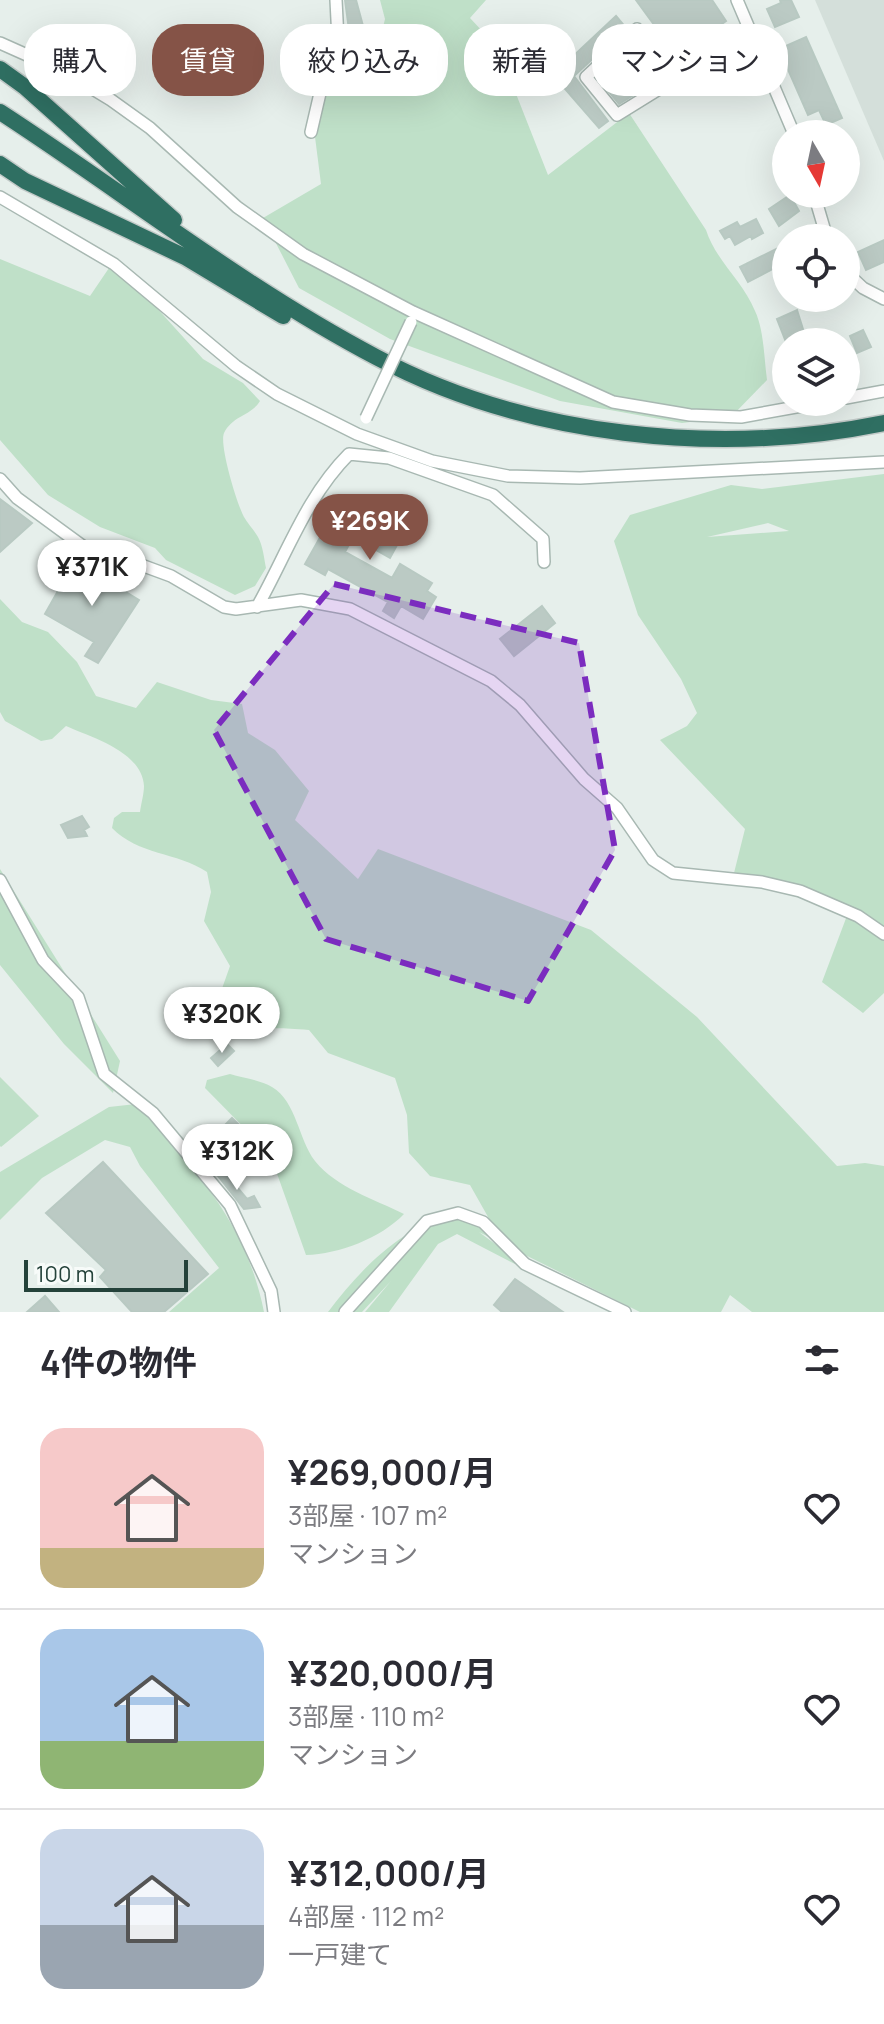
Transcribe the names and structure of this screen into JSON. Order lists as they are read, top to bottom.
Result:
{
  "scale_bar": "100 m",
  "north": "bottom",
  "page": {
    "chip": [
      "購入",
      "賃貸",
      "絞り込み",
      "新着",
      "マンション"
    ],
    "price": [
      "¥269K",
      "¥371K",
      "¥320K",
      "¥312K"
    ],
    "scale": "100 m",
    "heading": "4件の物件",
    "list": [
      {
        "name": "¥269,000/月",
        "note": "3部屋 · 107 m² · マンション"
      },
      {
        "name": "¥320,000/月",
        "note": "3部屋 · 110 m² · マンション"
      },
      {
        "name": "¥312,000/月",
        "note": "4部屋 · 112 m² · 一戸建て"
      }
    ]
  }
}
